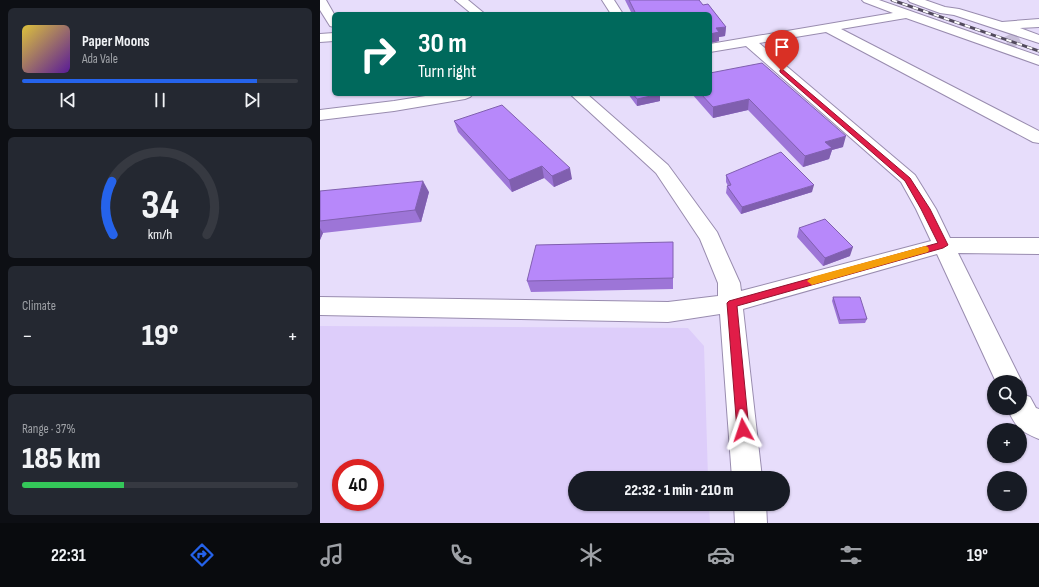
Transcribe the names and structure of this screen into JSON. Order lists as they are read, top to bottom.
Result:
{
  "page": {
    "turn": ["30 m", "Turn right"],
    "song": ["Paper Moons", "Ada Vale"],
    "tile": [
      "Climate",
      ["Range · 37%", "185 km"]
    ],
    "heat": ["−", "19°", "+"],
    "map_buttons": ["+", "−"],
    "limit": "40",
    "trip": "22:32 · 1 min · 210 m",
    "tabs": ["22:31", "19°"],
    "gauge": ["34", "km/h"]
  }
}
